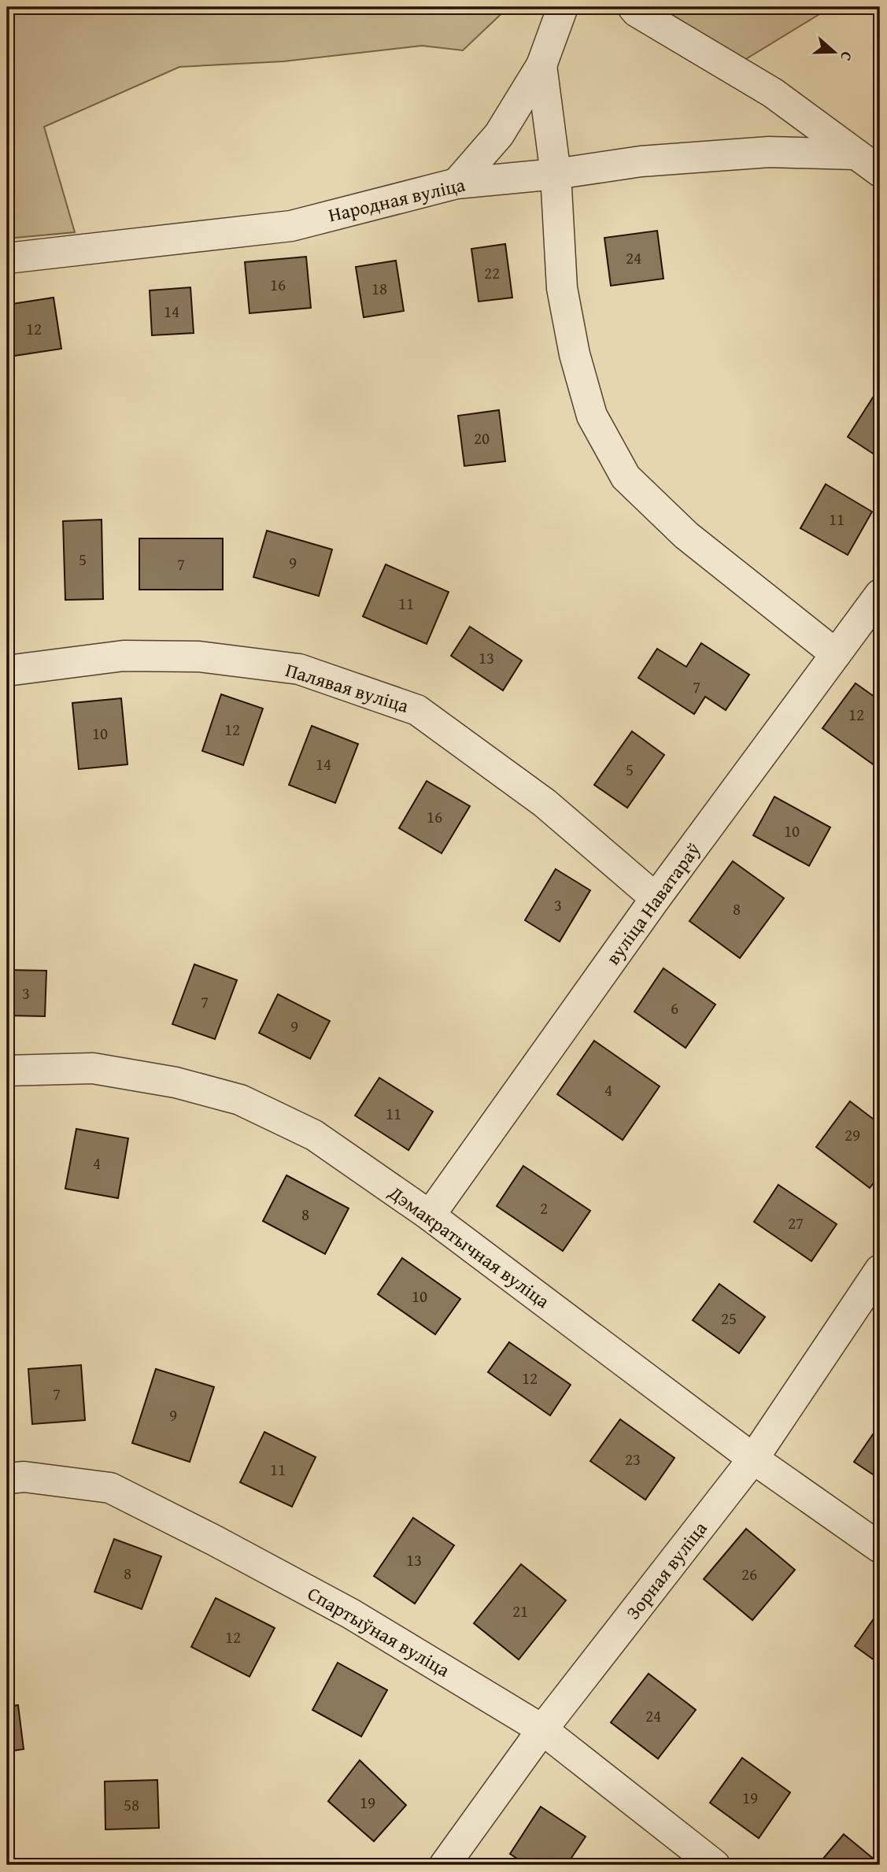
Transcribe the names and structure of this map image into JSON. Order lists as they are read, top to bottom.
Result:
{
  "streets": {
    "street": [
      "Народная вуліца",
      "Палявая вуліца",
      "вуліца Наватараў",
      "Дэмакратычная вуліца",
      "Зорная вуліца",
      "Спартыўная вуліца"
    ]
  },
  "crossings": [
    ["Палявая вуліца", "вуліца Наватараў"],
    ["вуліца Наватараў", "Дэмакратычная вуліца"],
    ["Дэмакратычная вуліца", "Зорная вуліца"],
    ["Зорная вуліца", "Спартыўная вуліца"]
  ],
  "house_numbers": [
    "24",
    "22",
    "16",
    "18",
    "14",
    "12",
    "20",
    "11",
    "5",
    "9",
    "7",
    "11",
    "13",
    "7",
    "12",
    "12",
    "10",
    "14",
    "5",
    "16",
    "10",
    "3",
    "8",
    "3",
    "7",
    "6",
    "9",
    "4",
    "11",
    "29",
    "4",
    "2",
    "8",
    "27",
    "10",
    "25",
    "12",
    "7",
    "9",
    "23",
    "11",
    "13",
    "8",
    "26",
    "21",
    "12",
    "24",
    "19",
    "19",
    "58"
  ],
  "north": "right"
}
